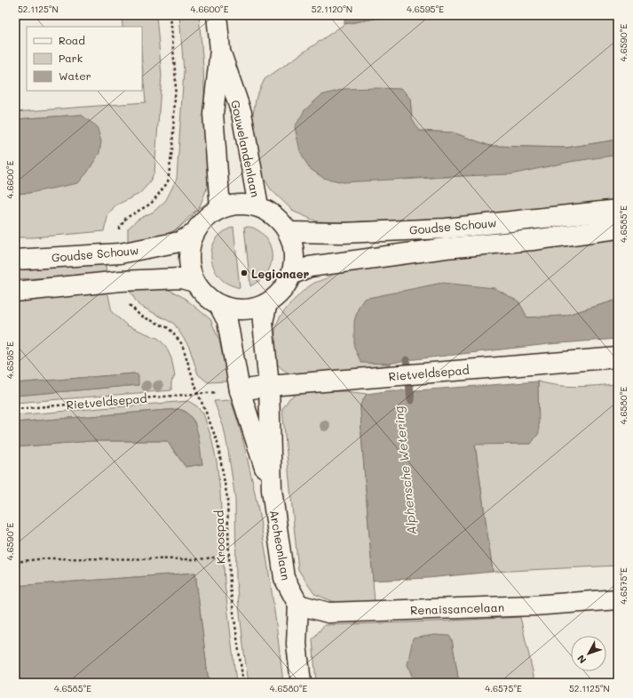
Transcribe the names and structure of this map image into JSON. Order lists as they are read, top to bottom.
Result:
{
  "streets": {
    "street": [
      "Gouwelandenlaan",
      "Goudse Schouw",
      "Rietveldsepad",
      "Archeonlaan",
      "Renaissancelaan"
    ],
    "path": ["Kroospad"]
  },
  "crossings": [
    ["Gouwelandenlaan", "Goudse Schouw"],
    ["Gouwelandenlaan", "Archeonlaan"],
    ["Goudse Schouw", "Archeonlaan"],
    ["Rietveldsepad", "Kroospad"],
    ["Rietveldsepad", "Archeonlaan"],
    ["Archeonlaan", "Renaissancelaan"]
  ],
  "water": ["Alphensche Wetering"],
  "places": ["Legionaer"],
  "legend": ["Road", "Park", "Water"],
  "north": "bottom left",
  "coordinates": [
    "52.1125°N",
    "4.6600°E",
    "52.1120°N",
    "4.6595°E",
    "4.6590°E",
    "4.6585°E",
    "4.6580°E",
    "4.6575°E"
  ]
}
